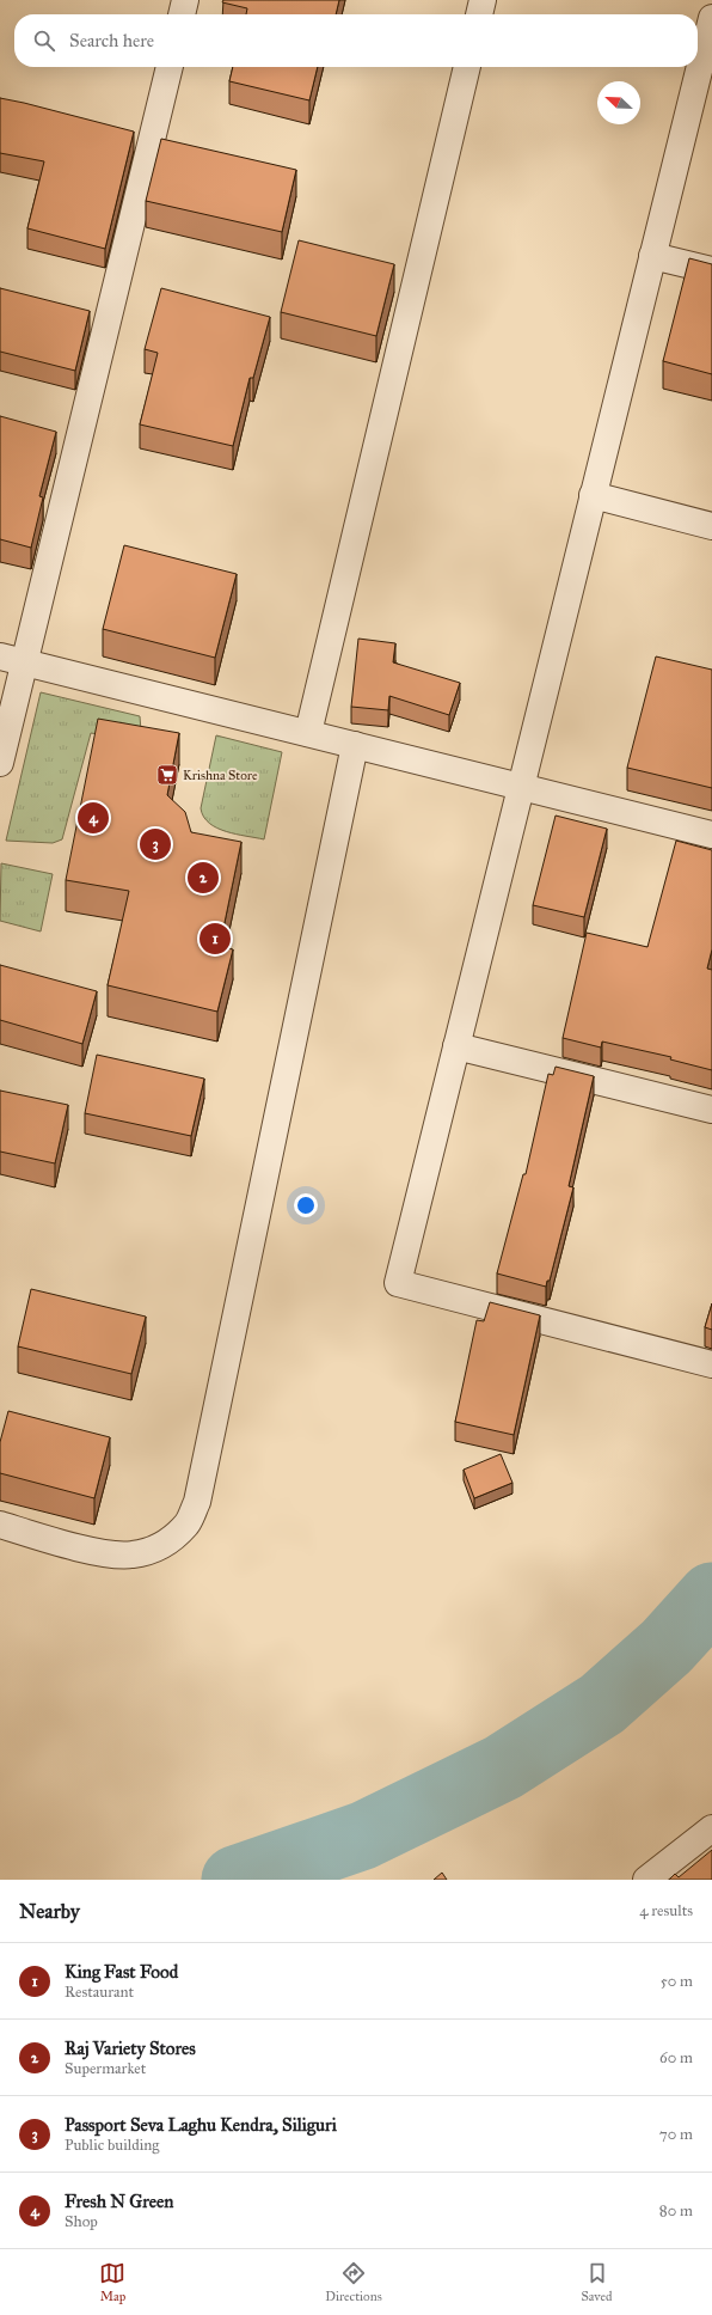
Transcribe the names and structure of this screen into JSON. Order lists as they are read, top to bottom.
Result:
{
  "places": {
    "supermarket": ["Krishna Store"]
  },
  "north": "top left",
  "page": {
    "search": "Search here",
    "pins": [
      "4",
      "3",
      "2",
      "1"
    ],
    "heading": ["Nearby", "4 results"],
    "list": [
      {
        "mark": "1",
        "name": "King Fast Food",
        "note": "Restaurant",
        "value": "50 m"
      },
      {
        "mark": "2",
        "name": "Raj Variety Stores",
        "note": "Supermarket",
        "value": "60 m"
      },
      {
        "mark": "3",
        "name": "Passport Seva Laghu Kendra, Siliguri",
        "note": "Public building",
        "value": "70 m"
      },
      {
        "mark": "4",
        "name": "Fresh N Green",
        "note": "Shop",
        "value": "80 m"
      }
    ],
    "nav": ["Map", "Directions", "Saved"]
  }
}
